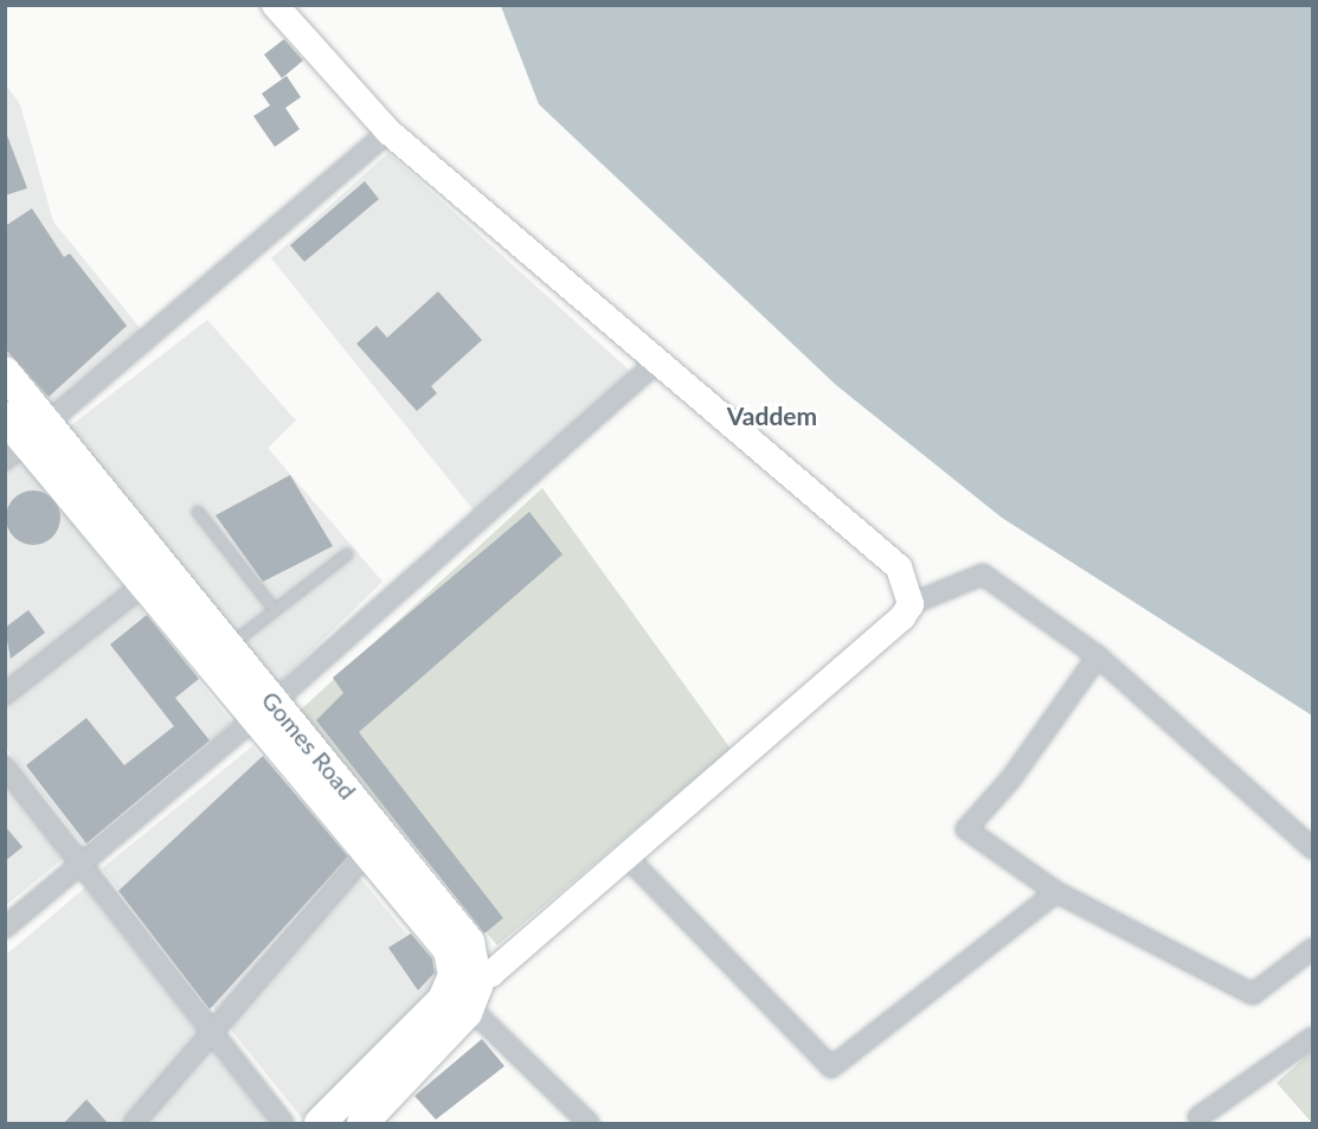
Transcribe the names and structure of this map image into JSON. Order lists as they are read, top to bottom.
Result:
{
  "streets": {
    "main road": ["Gomes Road"]
  },
  "districts": ["Vaddem"]
}
